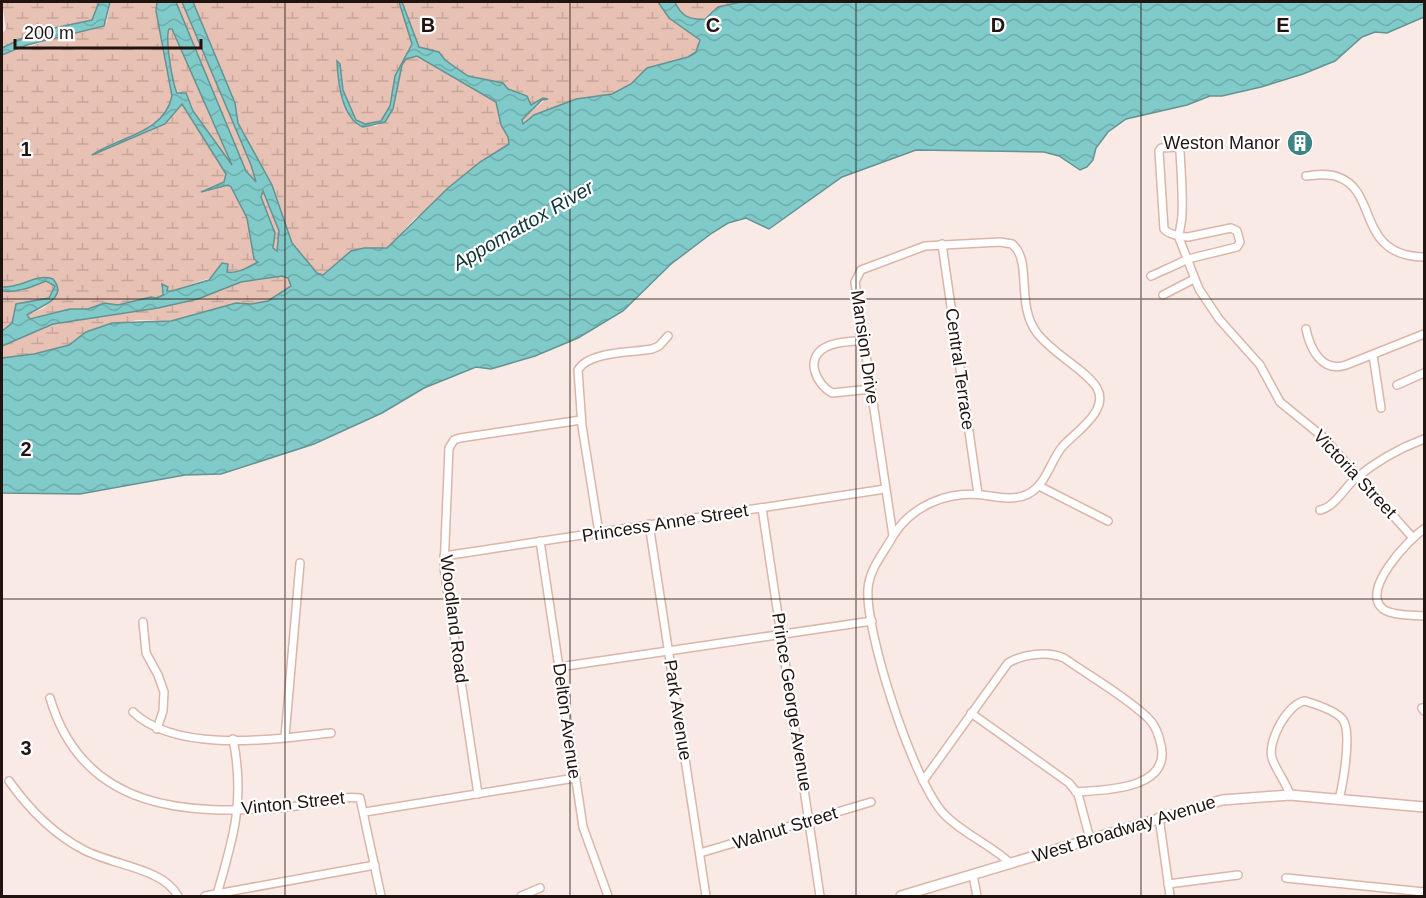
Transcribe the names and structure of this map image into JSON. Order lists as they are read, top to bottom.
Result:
{
  "streets": {
    "main road": ["West Broadway Avenue"],
    "street": [
      "Mansion Drive",
      "Central Terrace",
      "Victoria Street",
      "Princess Anne Street",
      "Woodland Road",
      "Prince George Avenue",
      "Park Avenue",
      "Delton Avenue",
      "Vinton Street",
      "Walnut Street"
    ]
  },
  "crossings": [
    ["Mansion Drive", "Central Terrace"],
    ["Mansion Drive", "Princess Anne Street"],
    ["Princess Anne Street", "Woodland Road"],
    ["Princess Anne Street", "Prince George Avenue"],
    ["Princess Anne Street", "Park Avenue"],
    ["Princess Anne Street", "Delton Avenue"],
    ["Woodland Road", "Vinton Street"],
    ["Prince George Avenue", "Walnut Street"],
    ["Park Avenue", "Walnut Street"],
    ["Delton Avenue", "Vinton Street"]
  ],
  "water": ["Appomattox River"],
  "places": {
    "building": ["Weston Manor"]
  },
  "scale_bar": "200 m",
  "grid": {
    "columns": [
      "B",
      "C",
      "D",
      "E"
    ],
    "rows": ["1", "2", "3"]
  }
}
